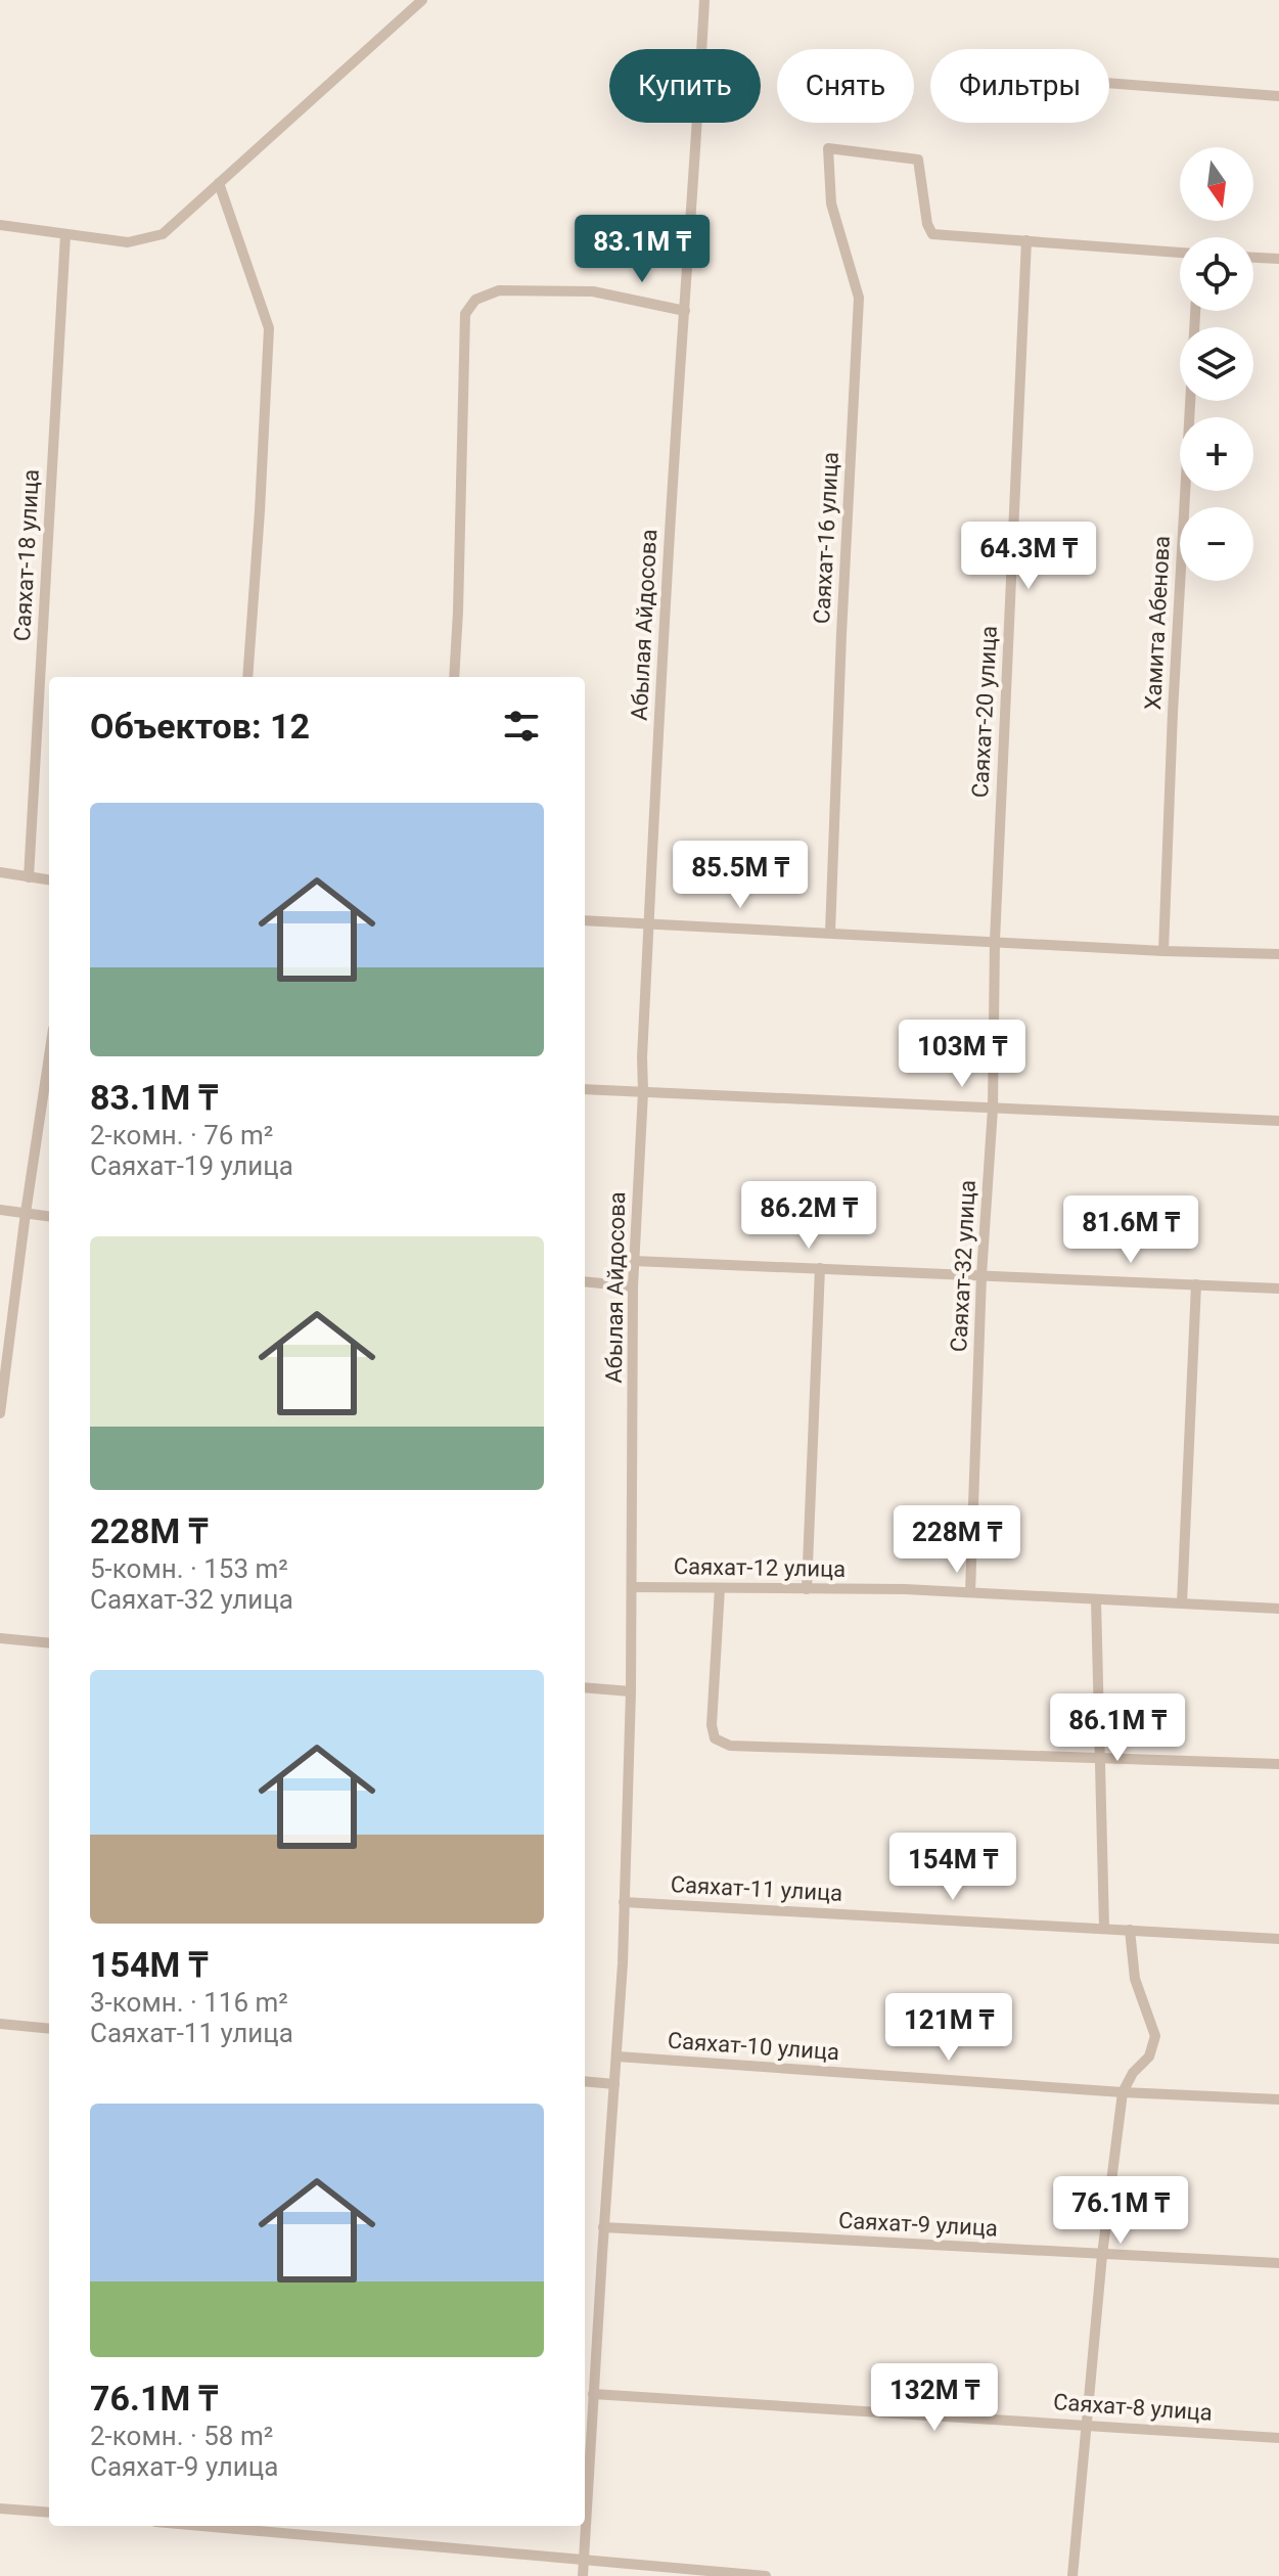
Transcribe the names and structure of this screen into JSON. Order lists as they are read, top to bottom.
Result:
{
  "streets": {
    "street": [
      "Саяхат-16 улица",
      "Саяхат-18 улица",
      "Хамита Абенова",
      "Абылая Айдосова",
      "Саяхат-20 улица",
      "Саяхат-32 улица",
      "Саяхат-12 улица",
      "Саяхат-11 улица",
      "Саяхат-10 улица",
      "Саяхат-9 улица",
      "Саяхат-8 улица"
    ]
  },
  "crossings": [
    ["Саяхат-16 улица", "Саяхат-20 улица"],
    ["Абылая Айдосова", "Саяхат-12 улица"],
    ["Абылая Айдосова", "Саяхат-11 улица"],
    ["Абылая Айдосова", "Саяхат-10 улица"],
    ["Абылая Айдосова", "Саяхат-9 улица"],
    ["Абылая Айдосова", "Саяхат-8 улица"],
    ["Саяхат-20 улица", "Саяхат-32 улица"],
    ["Саяхат-32 улица", "Саяхат-12 улица"]
  ],
  "north": "bottom",
  "page": {
    "chip": ["Купить", "Снять", "Фильтры"],
    "map_buttons": ["+", "−"],
    "price": [
      "83.1M ₸",
      "64.3M ₸",
      "85.5M ₸",
      "103M ₸",
      "86.2M ₸",
      "81.6M ₸",
      "228M ₸",
      "86.1M ₸",
      "154M ₸",
      "121M ₸",
      "76.1M ₸",
      "132M ₸"
    ],
    "heading": "Объектов: 12",
    "list": [
      {
        "name": "83.1M ₸",
        "note": "2-комн. · 76 m² · Саяхат-19 улица"
      },
      {
        "name": "228M ₸",
        "note": "5-комн. · 153 m² · Саяхат-32 улица"
      },
      {
        "name": "154M ₸",
        "note": "3-комн. · 116 m² · Саяхат-11 улица"
      },
      {
        "name": "76.1M ₸",
        "note": "2-комн. · 58 m² · Саяхат-9 улица"
      }
    ]
  }
}
